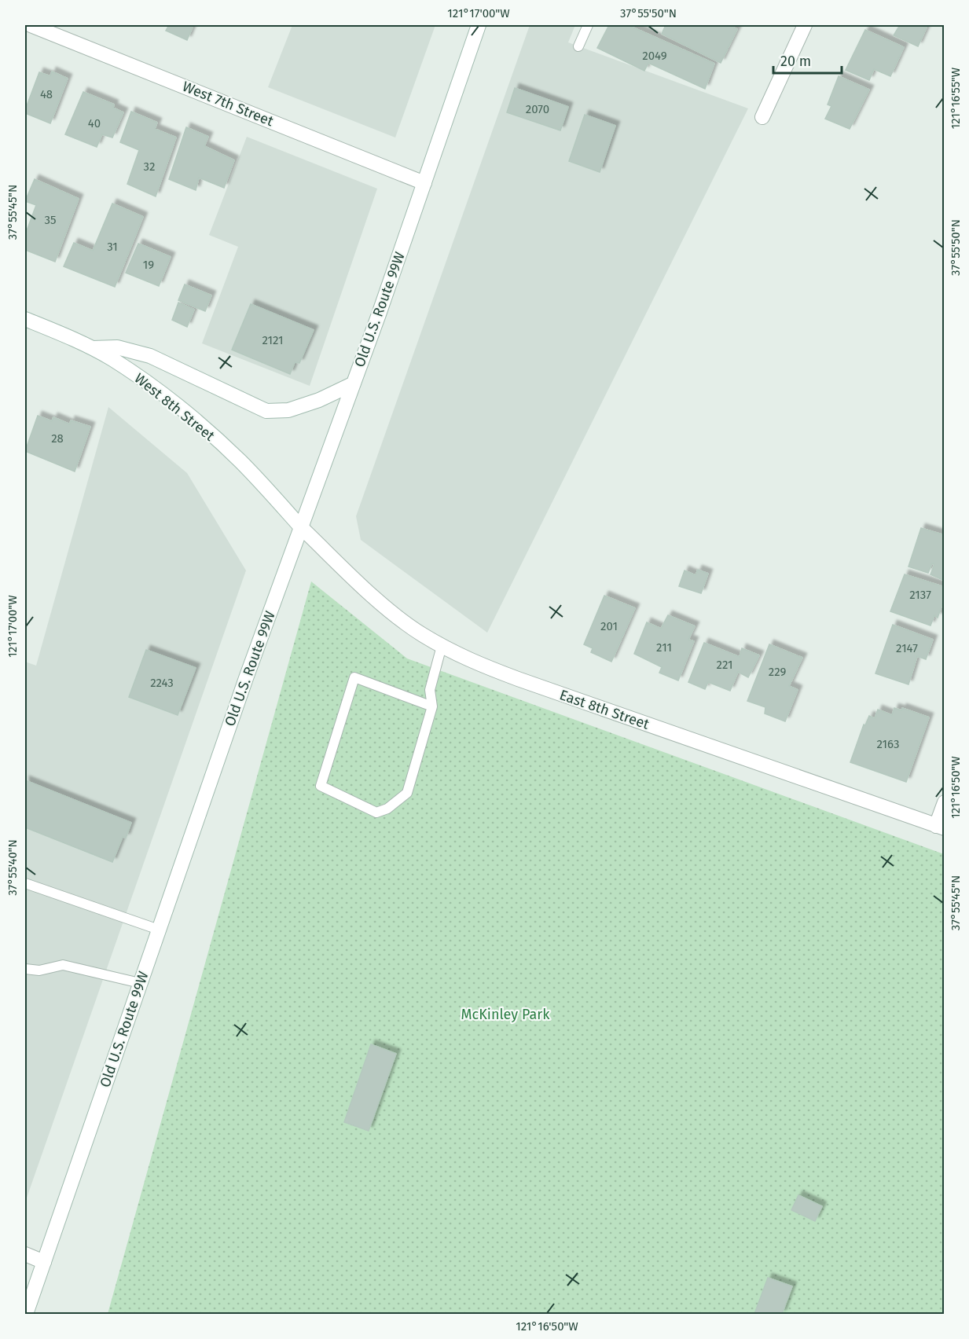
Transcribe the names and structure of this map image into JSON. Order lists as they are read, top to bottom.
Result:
{
  "streets": {
    "main road": [
      "West 7th Street",
      "Old U.S. Route 99W",
      "West 8th Street",
      "East 8th Street"
    ]
  },
  "crossings": [
    ["West 7th Street", "Old U.S. Route 99W"],
    ["Old U.S. Route 99W", "West 8th Street"],
    ["Old U.S. Route 99W", "East 8th Street"],
    ["West 8th Street", "East 8th Street"]
  ],
  "parks": ["McKinley Park"],
  "house_numbers": [
    "2049",
    "48",
    "2070",
    "40",
    "32",
    "35",
    "31",
    "19",
    "2121",
    "28",
    "2137",
    "201",
    "211",
    "2147",
    "221",
    "229",
    "2243",
    "2163"
  ],
  "scale_bar": "20 m",
  "coordinates": [
    "121°17'00\"W",
    "37°55'50\"N",
    "121°16'55\"W",
    "37°55'45\"N",
    "121°16'50\"W",
    "37°55'40\"N"
  ]
}
